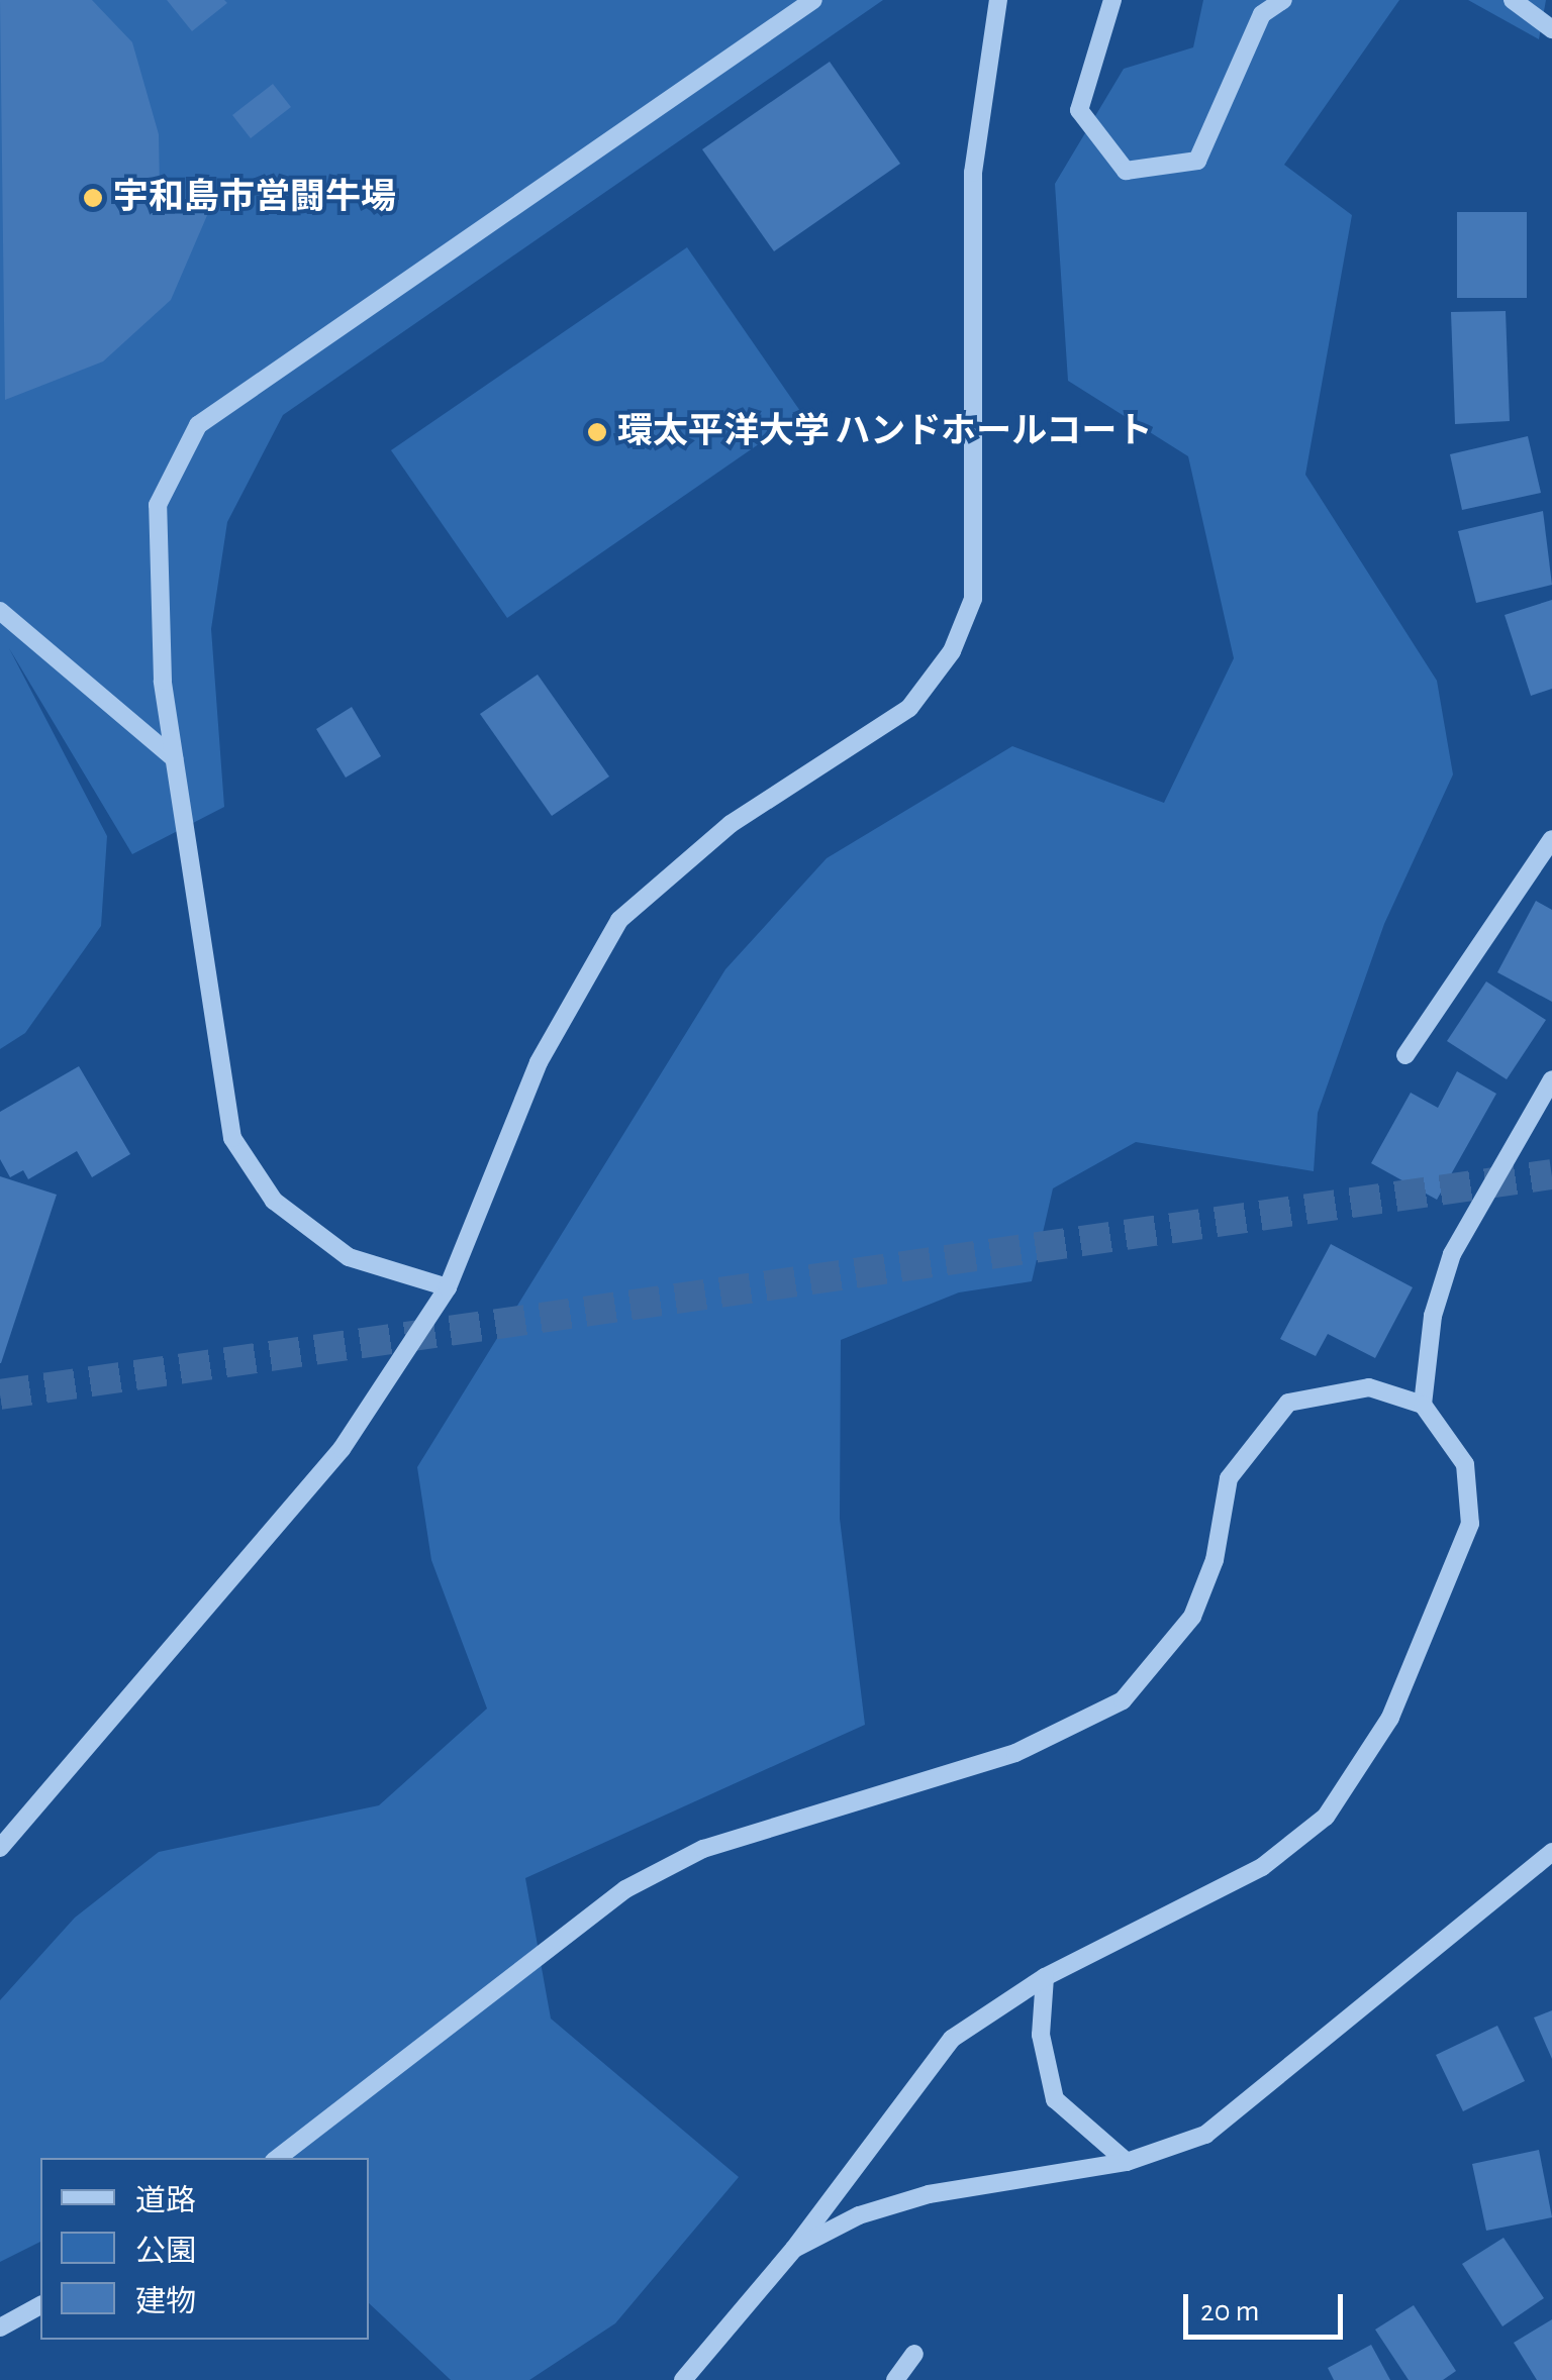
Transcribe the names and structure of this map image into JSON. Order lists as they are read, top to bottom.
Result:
{
  "places": ["宇和島市営闘牛場", "環太平洋大学 ハンドホールコート"],
  "legend": ["道路", "公園", "建物"],
  "scale_bar": "20 m"
}
